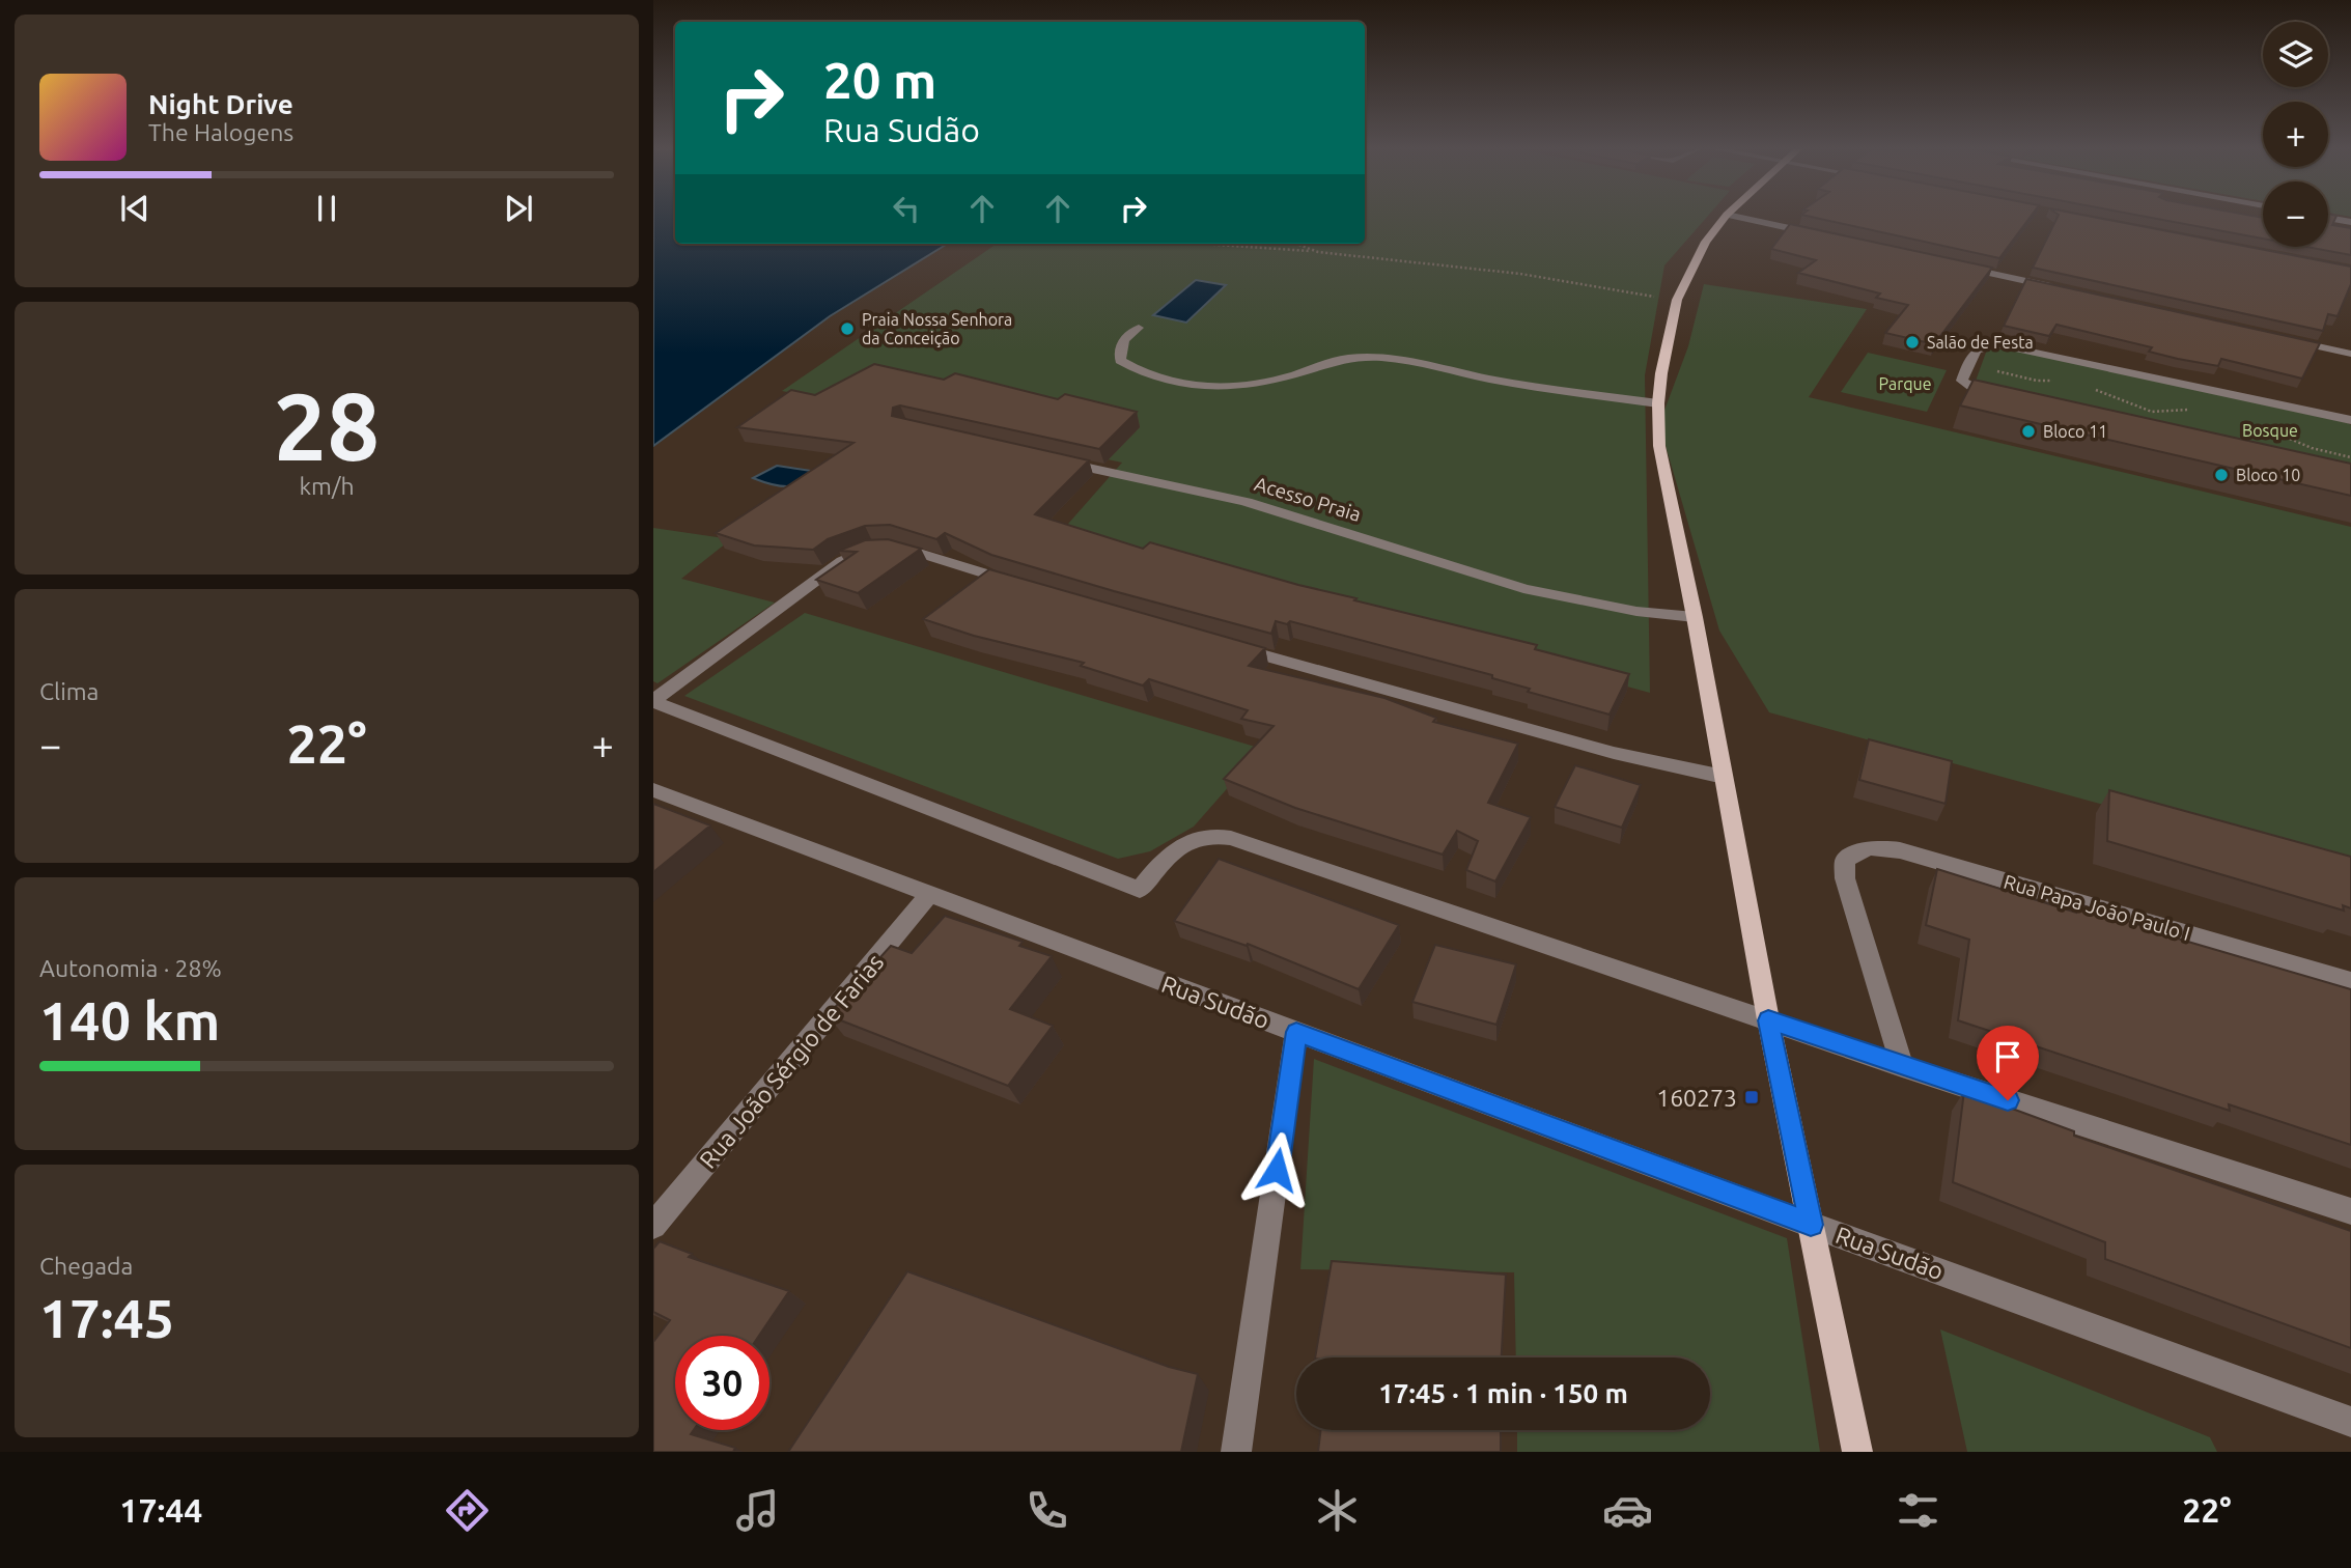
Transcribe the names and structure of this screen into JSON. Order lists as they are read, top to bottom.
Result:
{
  "streets": {
    "street": [
      "Acesso Praia",
      "Rua Papa João Paulo I",
      "Rua Sudão",
      "Rua João Sérgio de Farias"
    ]
  },
  "crossings": [
    ["Rua Sudão", "Rua João Sérgio de Farias"]
  ],
  "parks": ["Parque", "Bosque"],
  "places": {
    "other": [
      "Praia Nossa Senhora da Conceição",
      "Salão de Festa",
      "Bloco 11",
      "Bloco 10"
    ],
    "transit": ["160273"]
  },
  "page": {
    "map_buttons": ["+", "−"],
    "turn": ["20 m", "Rua Sudão"],
    "song": ["Night Drive", "The Halogens"],
    "tile": [
      ["28", "km/h"],
      "Clima",
      ["Autonomia · 28%", "140 km"],
      ["Chegada", "17:45"]
    ],
    "heat": ["−", "22°", "+"],
    "limit": "30",
    "trip": "17:45 · 1 min · 150 m",
    "tabs": ["17:44", "22°"]
  }
}
